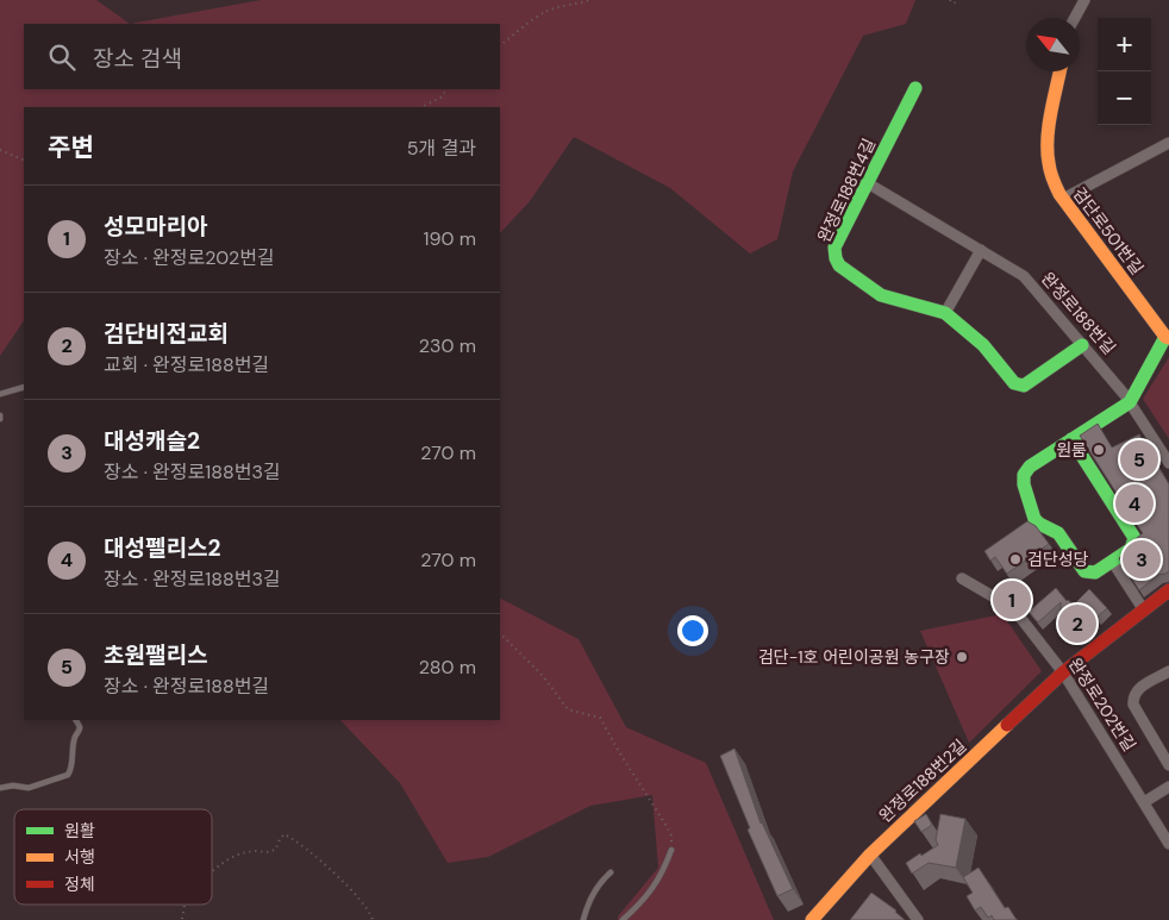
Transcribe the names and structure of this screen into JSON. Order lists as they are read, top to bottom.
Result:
{
  "streets": {
    "street": [
      "완정로188번4길",
      "검단로501번길",
      "완정로188번길",
      "완정로202번길",
      "완정로188번2길"
    ]
  },
  "crossings": [
    ["완정로188번4길", "완정로188번길"],
    ["완정로202번길", "완정로188번2길"]
  ],
  "places": ["원룸", "검단성당", "검단-1호 어린이공원 농구장"],
  "legend": ["원활", "서행", "정체"],
  "north": "top left",
  "page": {
    "map_buttons": ["+", "−"],
    "search": "장소 검색",
    "heading": ["주변", "5개 결과"],
    "list": [
      {
        "mark": "1",
        "name": "성모마리아",
        "note": "장소 · 완정로202번길",
        "value": "190 m"
      },
      {
        "mark": "2",
        "name": "검단비전교회",
        "note": "교회 · 완정로188번길",
        "value": "230 m"
      },
      {
        "mark": "3",
        "name": "대성캐슬2",
        "note": "장소 · 완정로188번3길",
        "value": "270 m"
      },
      {
        "mark": "4",
        "name": "대성펠리스2",
        "note": "장소 · 완정로188번3길",
        "value": "270 m"
      },
      {
        "mark": "5",
        "name": "초원팰리스",
        "note": "장소 · 완정로188번길",
        "value": "280 m"
      }
    ],
    "pins": [
      "5",
      "4",
      "3",
      "1",
      "2"
    ]
  }
}
